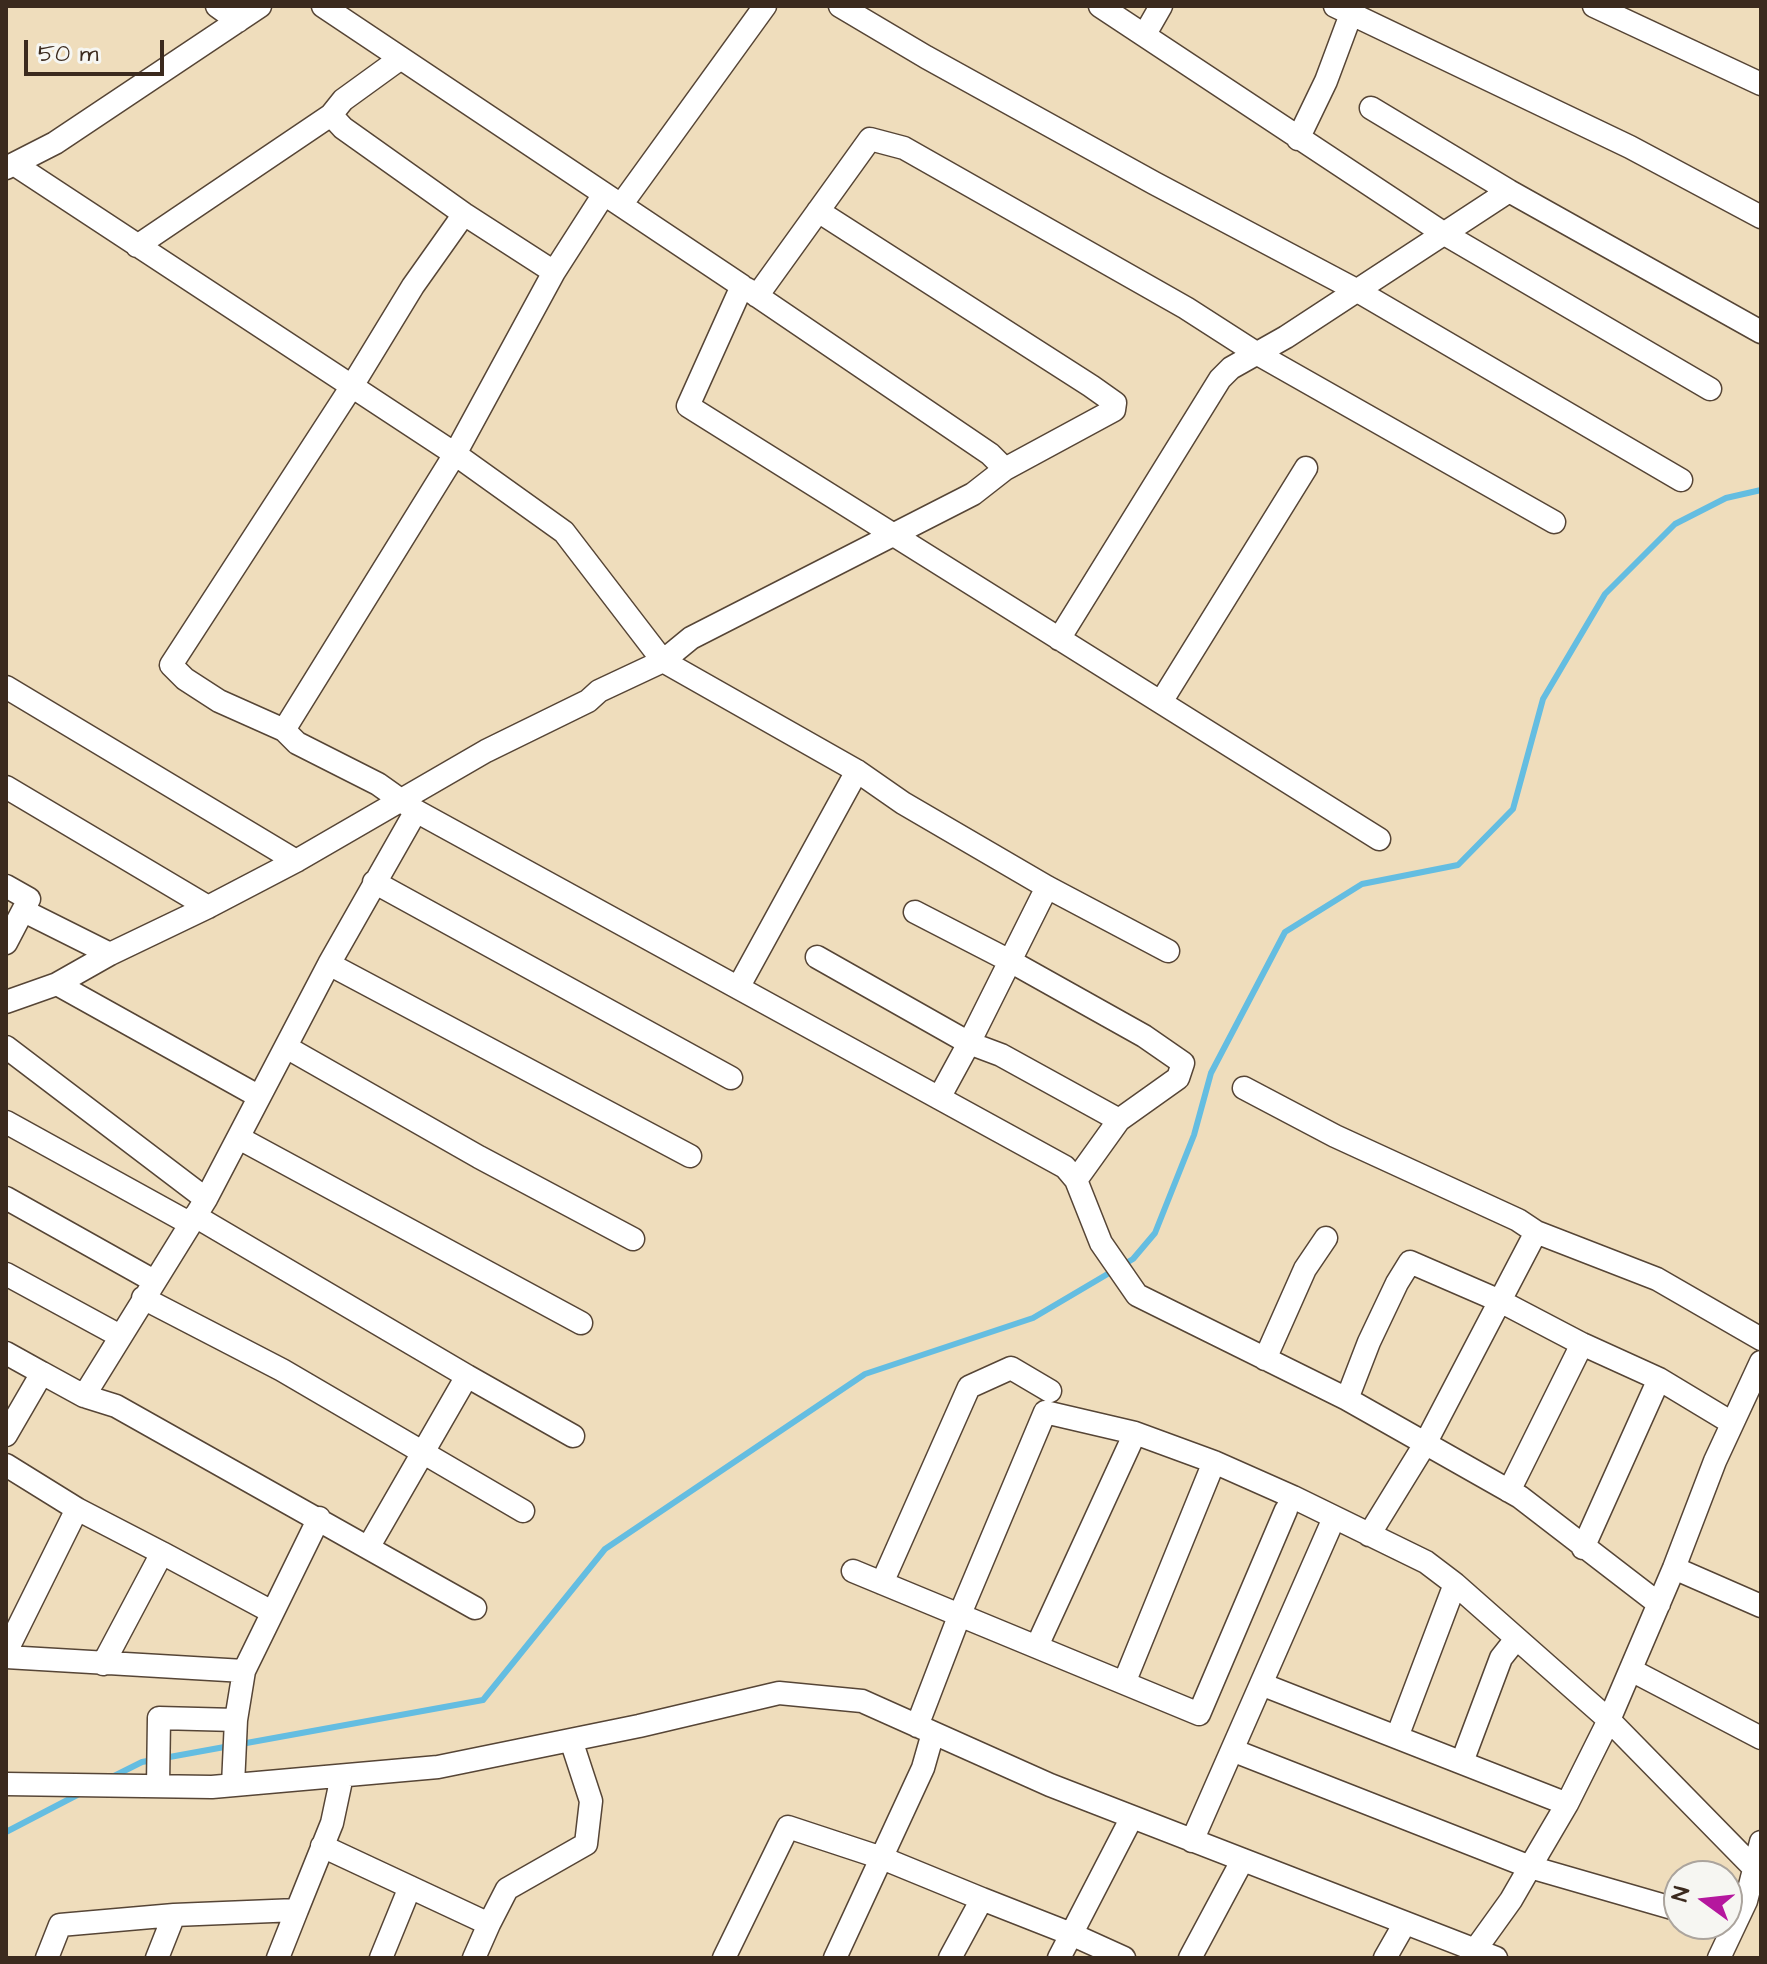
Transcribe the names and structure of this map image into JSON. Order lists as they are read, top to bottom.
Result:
{
  "scale_bar": "50 m",
  "north": "left"
}
